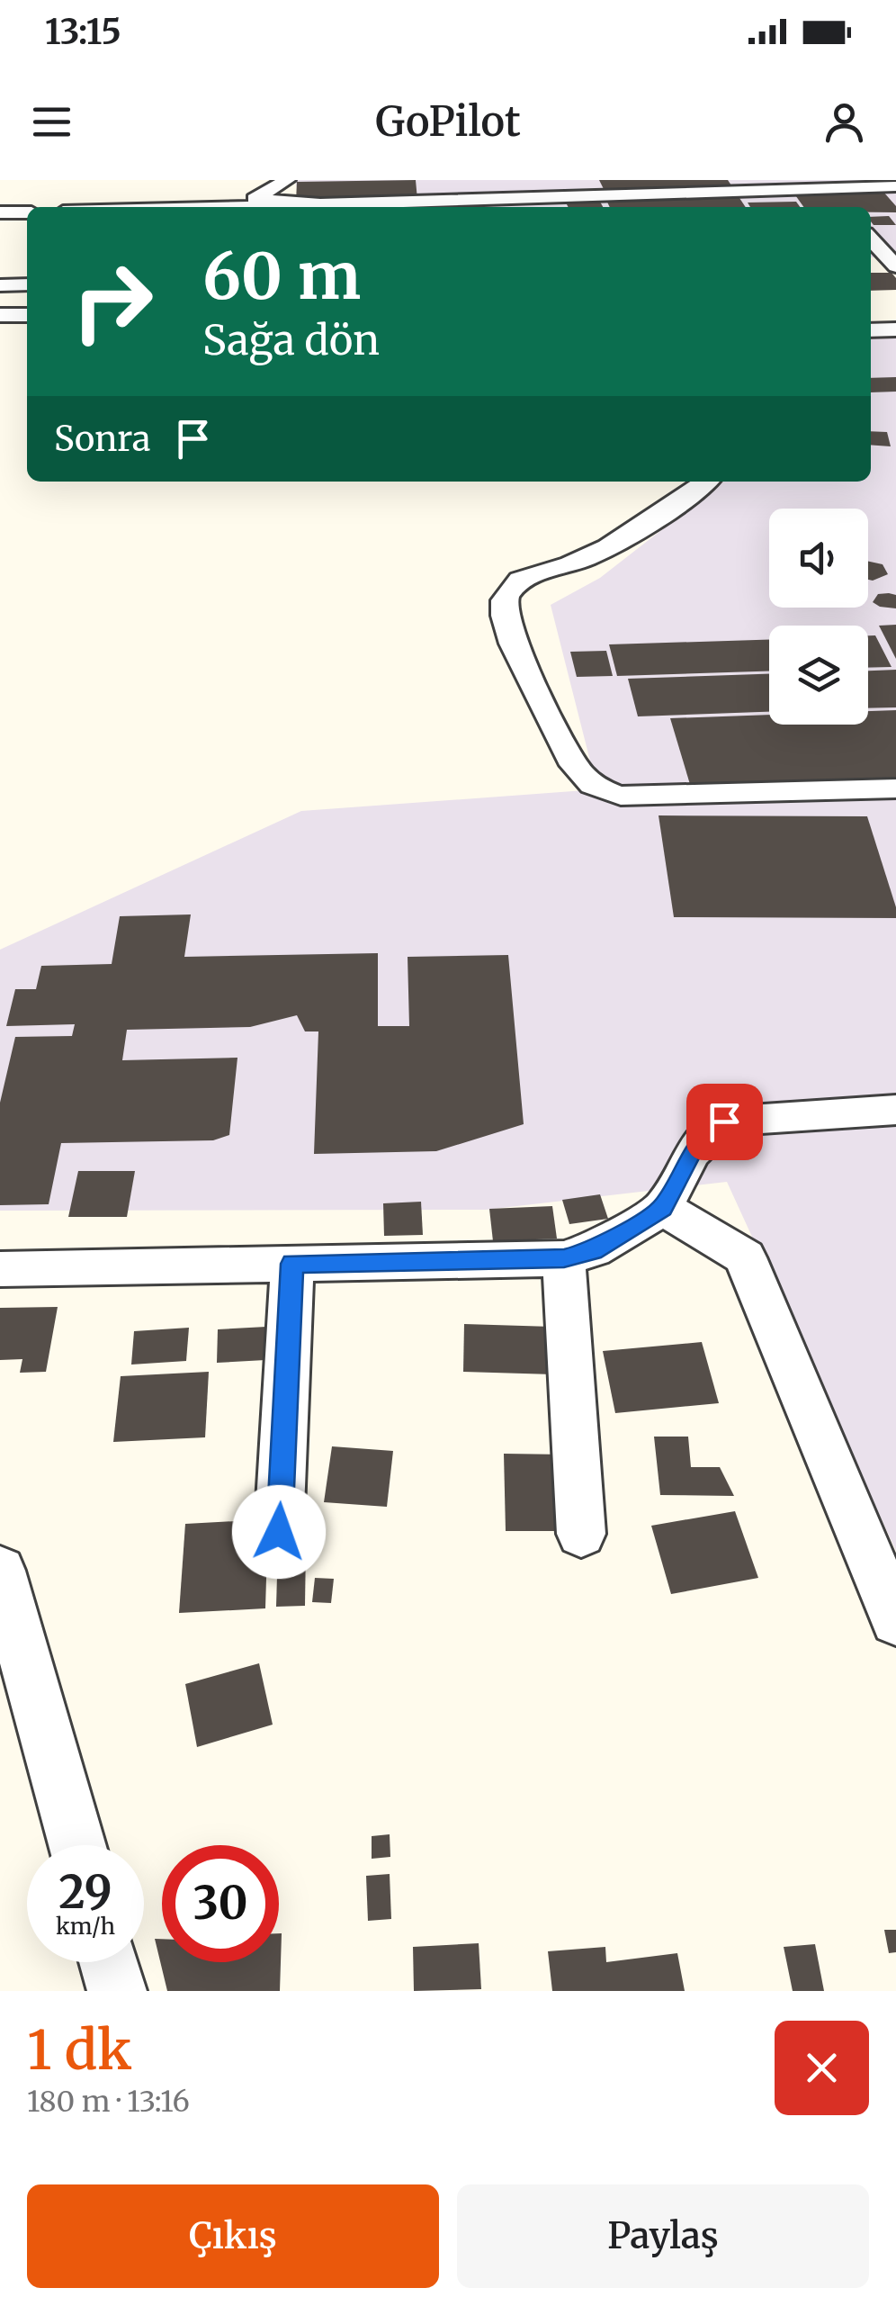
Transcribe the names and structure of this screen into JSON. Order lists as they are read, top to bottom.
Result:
{
  "page": {
    "status": "13:15",
    "header": "GoPilot",
    "turn": ["60 m", "Sağa dön"],
    "then": "Sonra",
    "speed": "29 km/h",
    "limit": "30",
    "heading": ["1 dk", "180 m · 13:16"],
    "buttons": ["Çıkış", "Paylaş"]
  }
}
